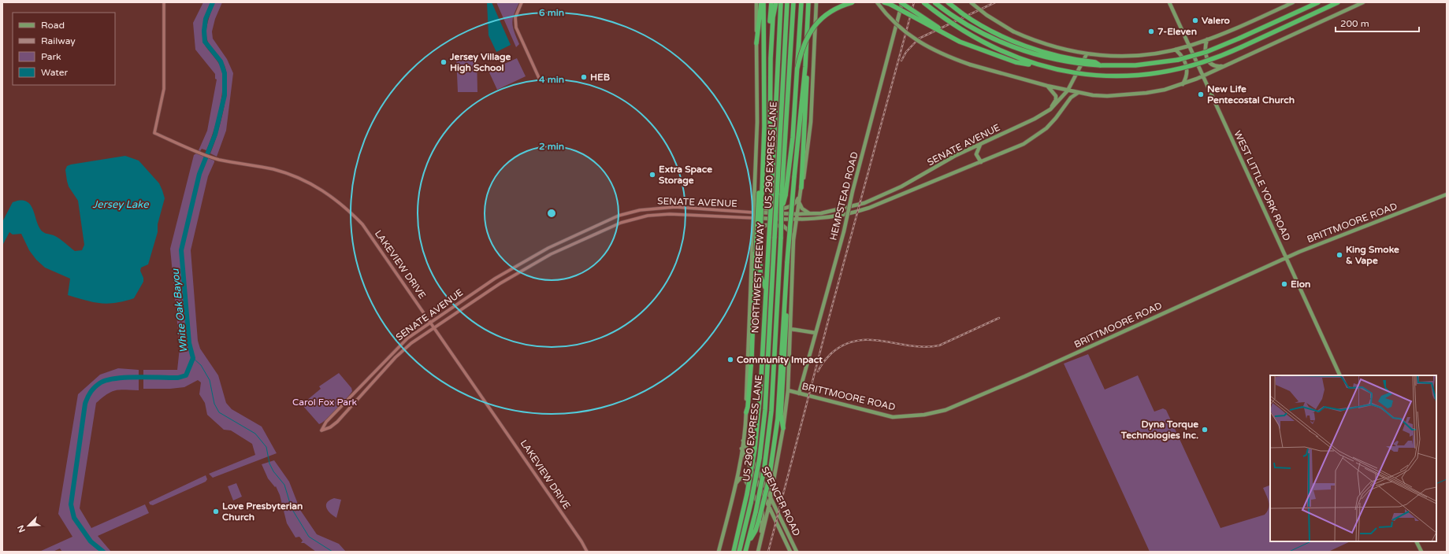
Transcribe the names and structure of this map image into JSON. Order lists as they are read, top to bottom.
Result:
{
  "streets": {
    "highway": ["US 290 EXPRESS LANE", "NORTHWEST FREEWAY"],
    "main road": [
      "SENATE AVENUE",
      "WEST LITTLE YORK ROAD",
      "HEMPSTEAD ROAD",
      "BRITTMOORE ROAD",
      "SPENCER ROAD"
    ],
    "street": ["LAKEVIEW DRIVE"]
  },
  "crossings": [
    ["SENATE AVENUE", "LAKEVIEW DRIVE"],
    ["US 290 EXPRESS LANE", "NORTHWEST FREEWAY"],
    ["WEST LITTLE YORK ROAD", "BRITTMOORE ROAD"],
    ["HEMPSTEAD ROAD", "BRITTMOORE ROAD"]
  ],
  "water": ["Jersey Lake", "White Oak Bayou"],
  "parks": ["Carol Fox Park"],
  "places": [
    "Valero",
    "7-Eleven",
    "Jersey Village High School",
    "HEB",
    "New Life Pentecostal Church",
    "Extra Space Storage",
    "King Smoke & Vape",
    "Elon",
    "Community Impact",
    "Dyna Torque Technologies Inc.",
    "Love Presbyterian Church"
  ],
  "legend": [
    "Road",
    "Railway",
    "Park",
    "Water"
  ],
  "scale_bar": "200 m",
  "north": "bottom left",
  "rings": ["6 min", "4 min", "2 min"]
}
